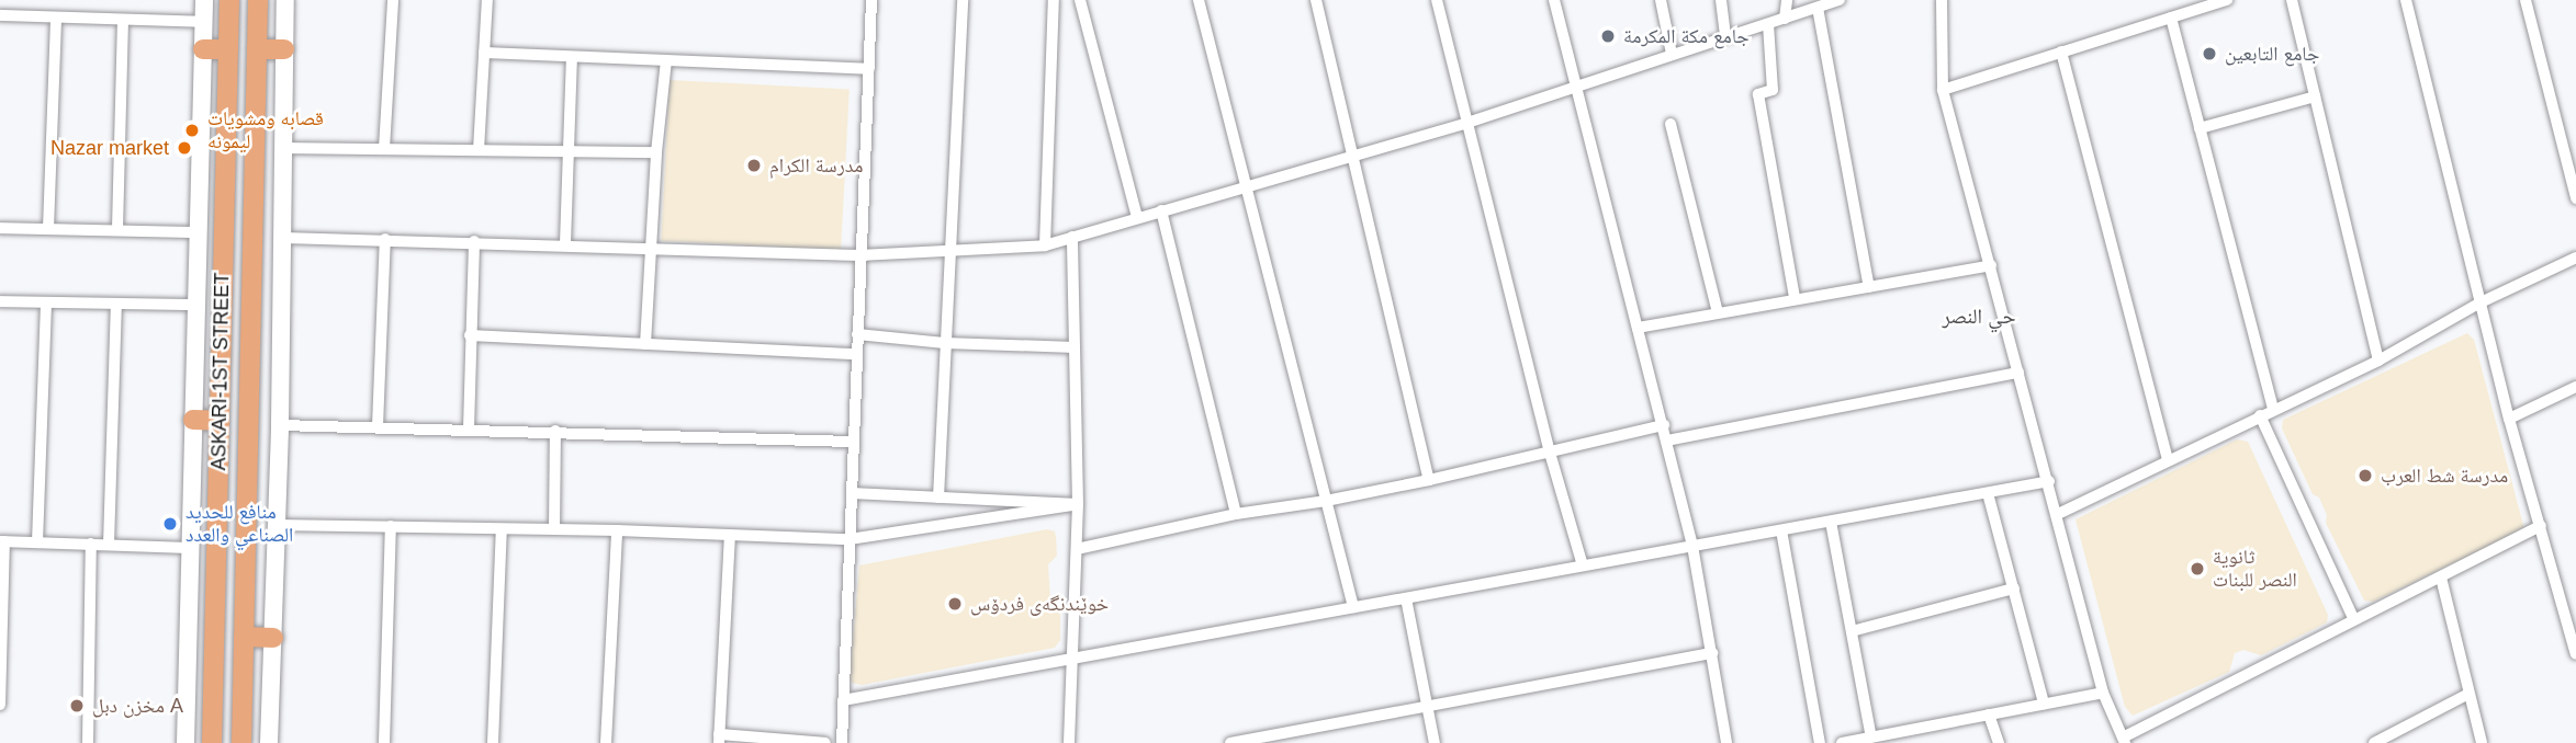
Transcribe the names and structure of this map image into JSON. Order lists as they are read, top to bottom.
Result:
{
  "streets": {
    "main road": ["ASKARI-1ST STREET"]
  },
  "districts": ["حي النصر"],
  "places": [
    "جامع مكة المكرمة",
    "جامع التابعين",
    "قصابه ومشويات ليمونه",
    "Nazar market",
    "مدرسة الكرام",
    "مدرسة شط العرب",
    "منافع للحديد الصناعي والعدد",
    "ثانوية النصر للبنات",
    "خوێندنگەی فردۆس",
    "مخزن دبل A"
  ]
}
